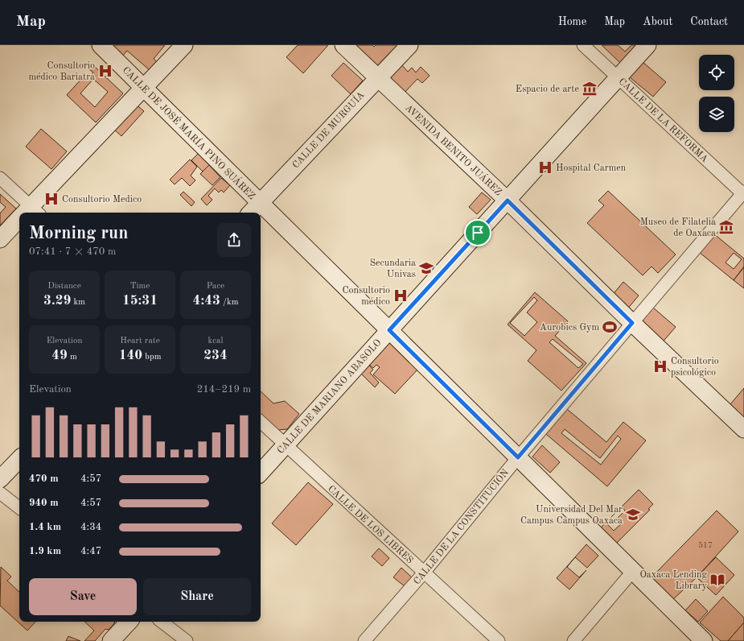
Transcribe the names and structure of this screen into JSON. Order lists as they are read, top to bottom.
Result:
{
  "streets": {
    "main road": [
      "CALLE DE MURGUÍA",
      "CALLE DE JOSÉ MARÍA PINO SUÁREZ",
      "AVENIDA BENITO JUÁREZ",
      "CALLE DE MARIANO ABASOLO"
    ],
    "street": ["CALLE DE LA REFORMA", "CALLE DE LOS LIBRES", "CALLE DE LA CONSTITUCIÓN"]
  },
  "crossings": [
    ["CALLE DE LA REFORMA", "CALLE DE MARIANO ABASOLO"],
    ["CALLE DE LA REFORMA", "CALLE DE LA CONSTITUCIÓN"],
    ["CALLE DE MURGUÍA", "CALLE DE JOSÉ MARÍA PINO SUÁREZ"],
    ["CALLE DE MURGUÍA", "AVENIDA BENITO JUÁREZ"],
    ["CALLE DE JOSÉ MARÍA PINO SUÁREZ", "CALLE DE MARIANO ABASOLO"],
    ["CALLE DE JOSÉ MARÍA PINO SUÁREZ", "CALLE DE LA CONSTITUCIÓN"],
    ["AVENIDA BENITO JUÁREZ", "CALLE DE MARIANO ABASOLO"],
    ["AVENIDA BENITO JUÁREZ", "CALLE DE LA CONSTITUCIÓN"],
    ["CALLE DE MARIANO ABASOLO", "CALLE DE LOS LIBRES"],
    ["CALLE DE LOS LIBRES", "CALLE DE LA CONSTITUCIÓN"]
  ],
  "places": {
    "hospital": [
      "Consultorio médico Bariatra",
      "Hospital Carmen",
      "Consultorio Medico",
      "Consultorio médico",
      "Consultorio psicológico"
    ],
    "museum": ["Espacio de arte", "Museo de Filatelia de Oaxaca"],
    "school or university": ["Secundaria Univas", "Universidad Del Mar Campus Campus Oaxaca"],
    "sports": ["Aurobics Gym"],
    "library": ["Oaxaca Lending Library"]
  },
  "house_numbers": ["517"],
  "page": {
    "header": "Map",
    "nav": [
      "Home",
      "Map",
      "About",
      "Contact"
    ],
    "heading": ["Morning run", "07:41 · 7 × 470 m"],
    "stats": [
      ["Distance", "3.29 km"],
      ["Time", "15:31"],
      ["Pace", "4:43 /km"],
      ["Elevation", "49 m"],
      ["Heart rate", "140 bpm"],
      ["kcal", "234"]
    ],
    "chart": ["Elevation", "214–219 m"],
    "list": [
      {
        "name": "470 m",
        "note": "4:57"
      },
      {
        "name": "940 m",
        "note": "4:57"
      },
      {
        "name": "1.4 km",
        "note": "4:34"
      },
      {
        "name": "1.9 km",
        "note": "4:47"
      }
    ],
    "buttons": ["Save", "Share"]
  }
}
